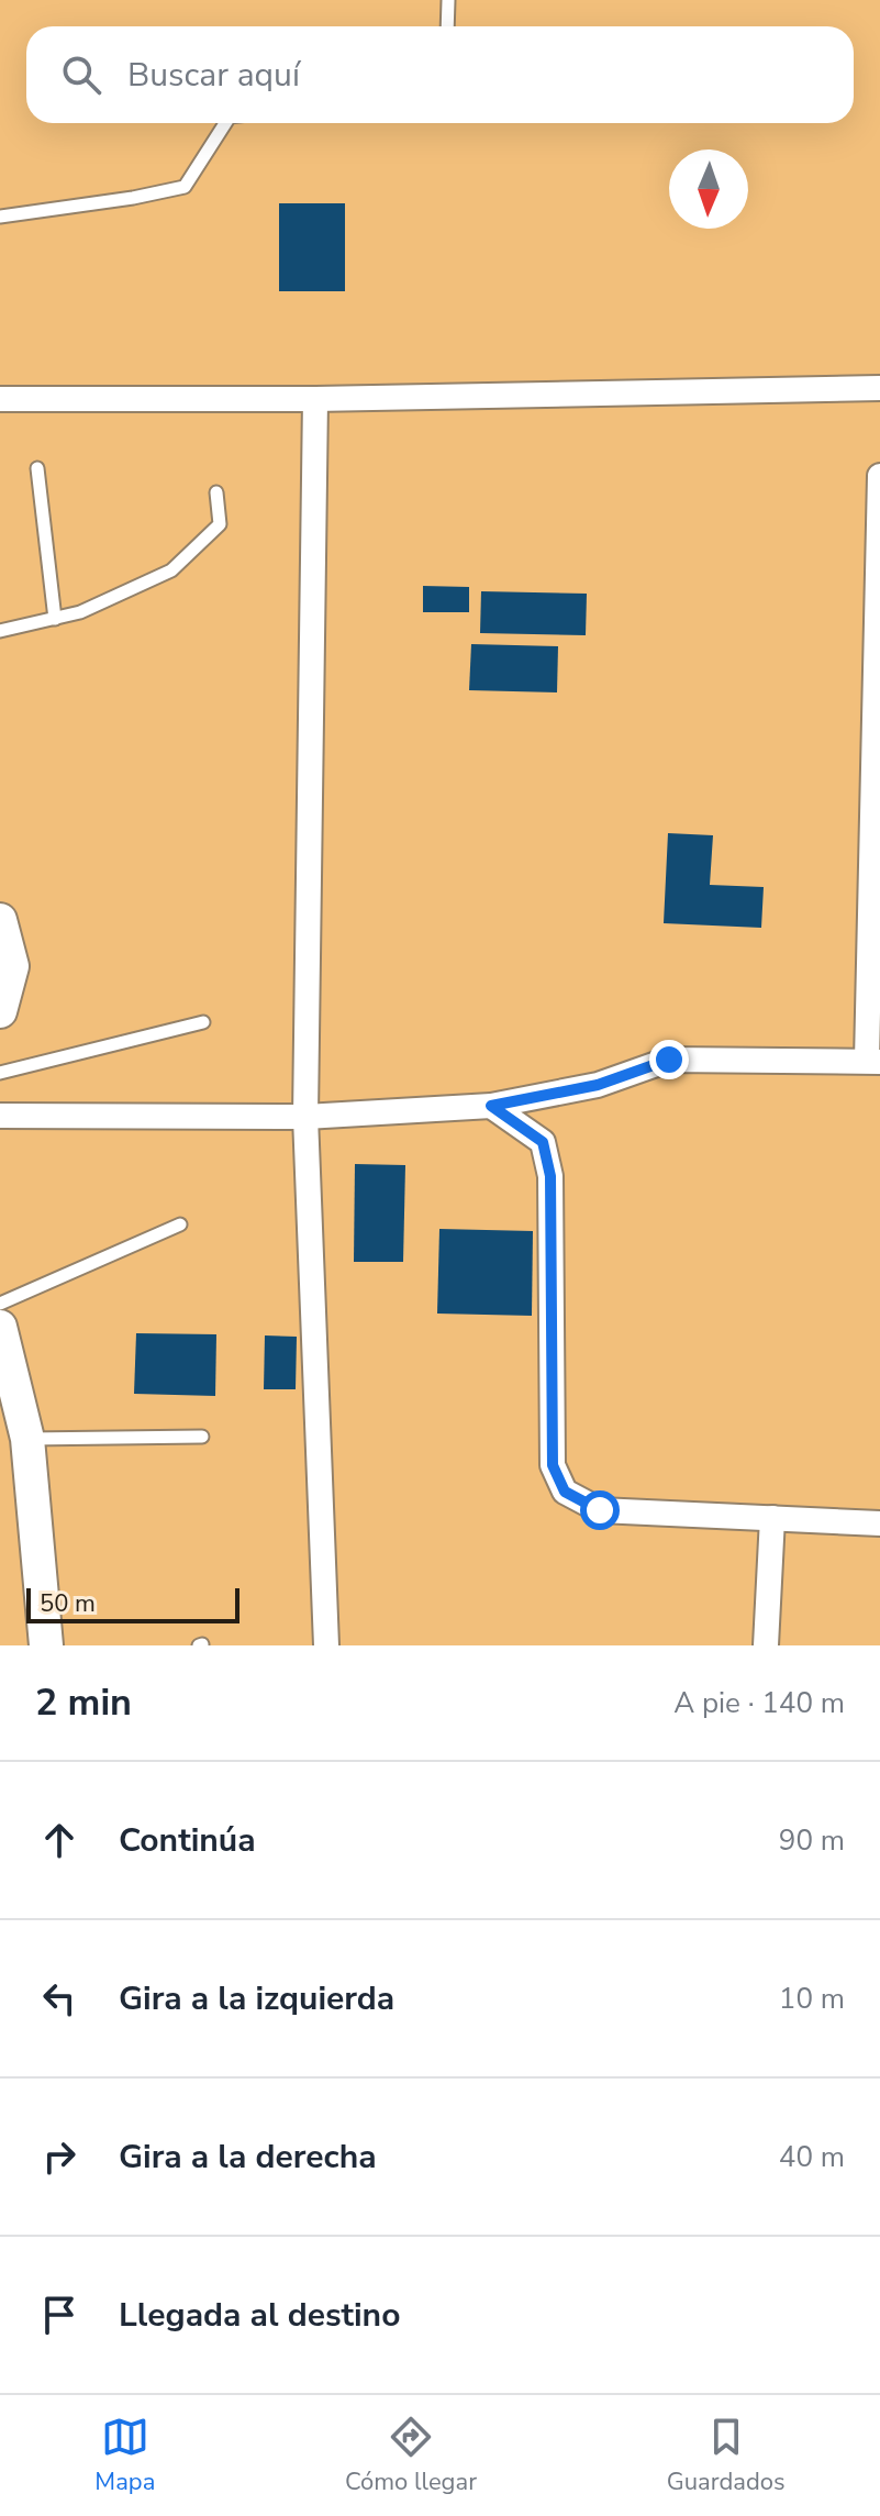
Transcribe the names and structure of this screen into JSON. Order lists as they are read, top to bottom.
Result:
{
  "scale_bar": "50 m",
  "north": "bottom",
  "page": {
    "search": "Buscar aquí",
    "scale": "50 m",
    "heading": ["2 min", "A pie · 140 m"],
    "list": [
      ["Continúa", "90 m"],
      ["Gira a la izquierda", "10 m"],
      ["Gira a la derecha", "40 m"],
      "Llegada al destino"
    ],
    "nav": ["Mapa", "Cómo llegar", "Guardados"]
  }
}
